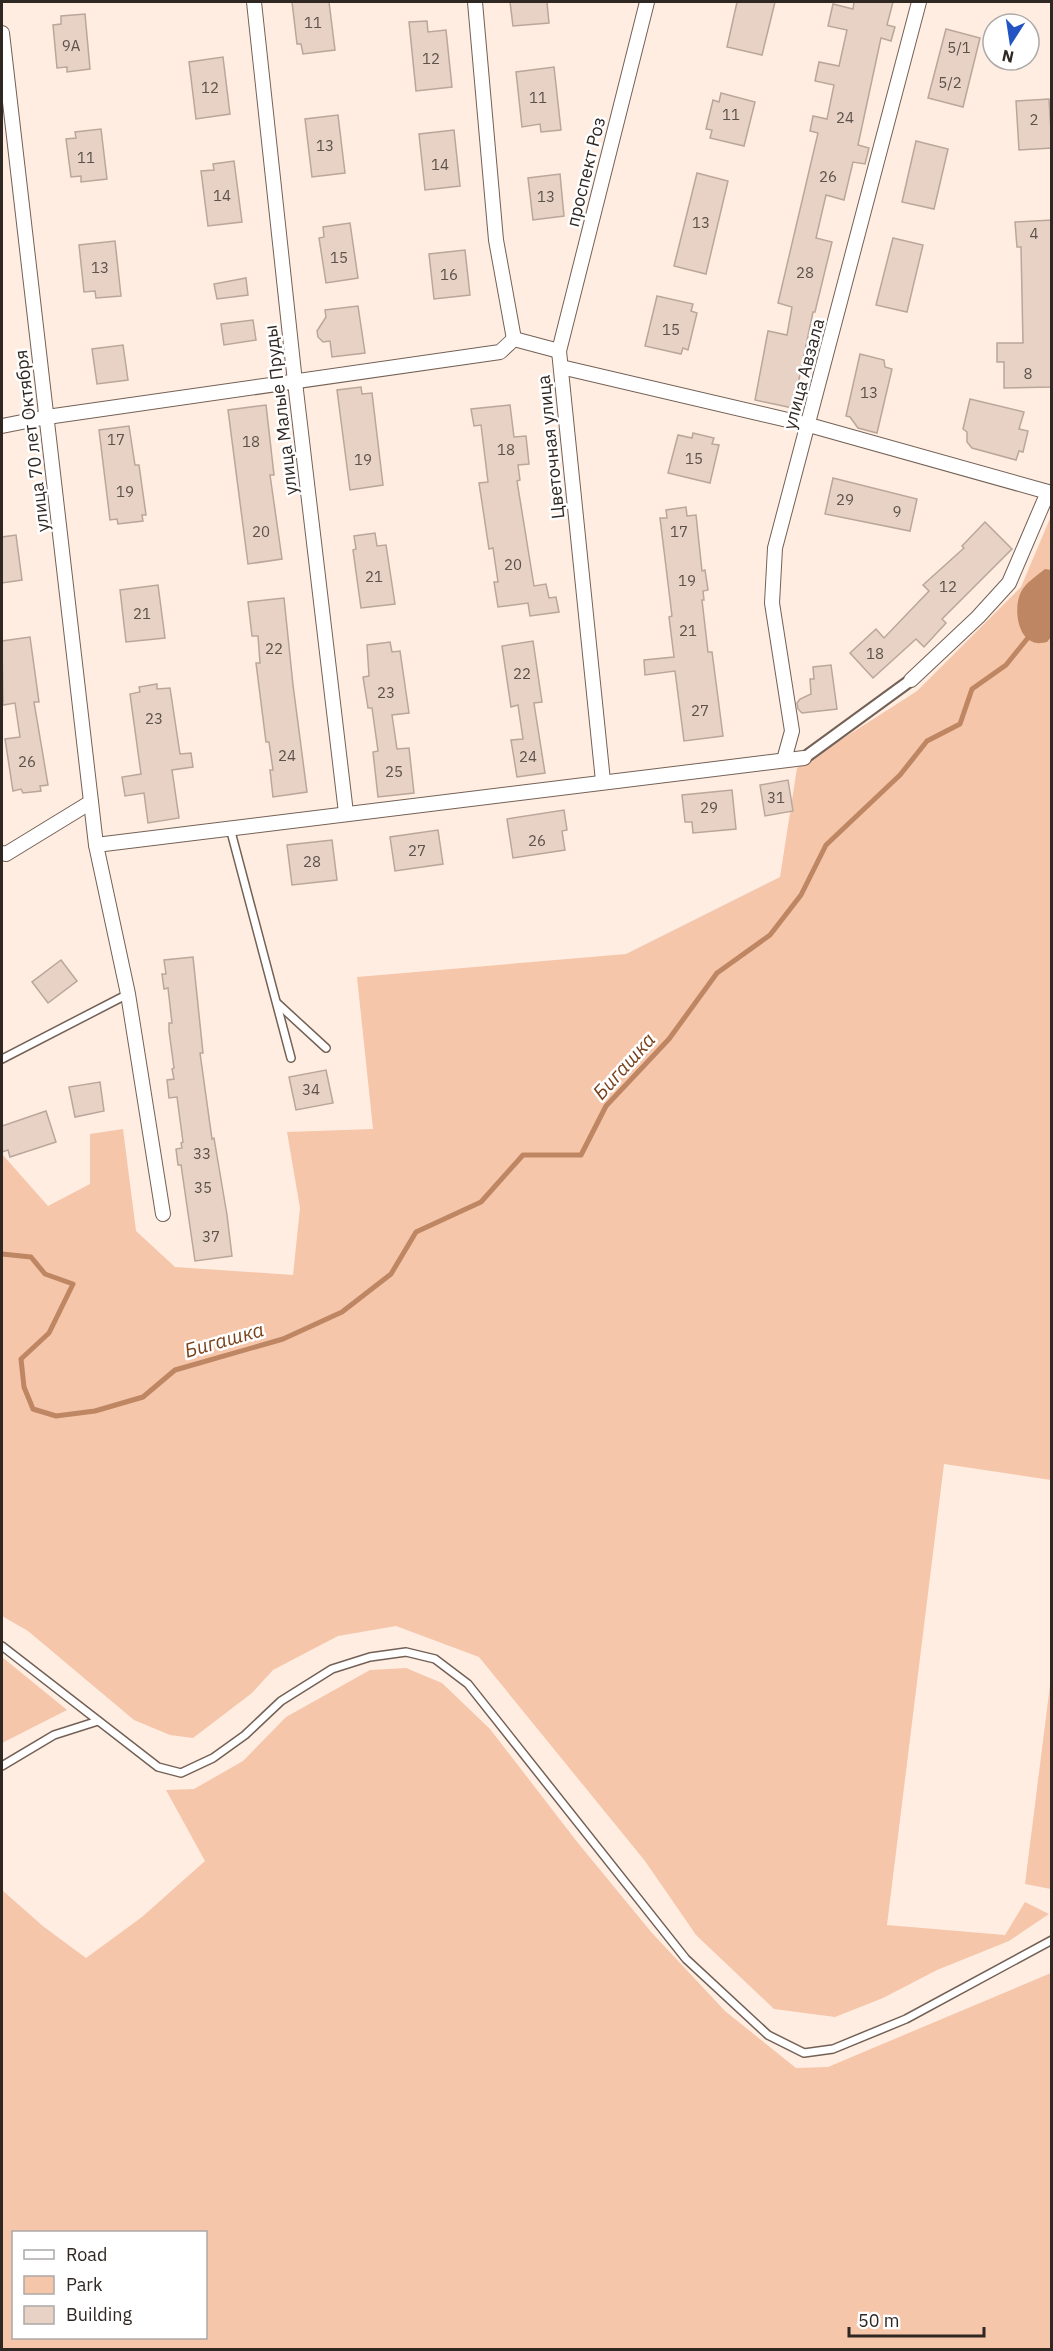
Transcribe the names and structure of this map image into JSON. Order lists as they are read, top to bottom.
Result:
{
  "streets": {
    "street": [
      "проспект Роз",
      "улица Авзала",
      "улица Малые Пруды",
      "улица 70 лет Октября",
      "Цветочная улица"
    ]
  },
  "crossings": [
    ["проспект Роз", "Цветочная улица"]
  ],
  "water": ["Бигашка"],
  "house_numbers": [
    "11",
    "9А",
    "5/1",
    "12",
    "5/2",
    "12",
    "11",
    "11",
    "24",
    "2",
    "13",
    "11",
    "14",
    "26",
    "14",
    "13",
    "13",
    "4",
    "15",
    "13",
    "28",
    "16",
    "15",
    "8",
    "13",
    "17",
    "18",
    "18",
    "15",
    "19",
    "19",
    "29",
    "9",
    "20",
    "17",
    "20",
    "21",
    "19",
    "12",
    "21",
    "21",
    "22",
    "18",
    "22",
    "23",
    "27",
    "23",
    "24",
    "24",
    "26",
    "25",
    "31",
    "29",
    "26",
    "27",
    "28",
    "34",
    "33",
    "35",
    "37"
  ],
  "legend": ["Road", "Park", "Building"],
  "scale_bar": "50 m",
  "north": "bottom"
}
